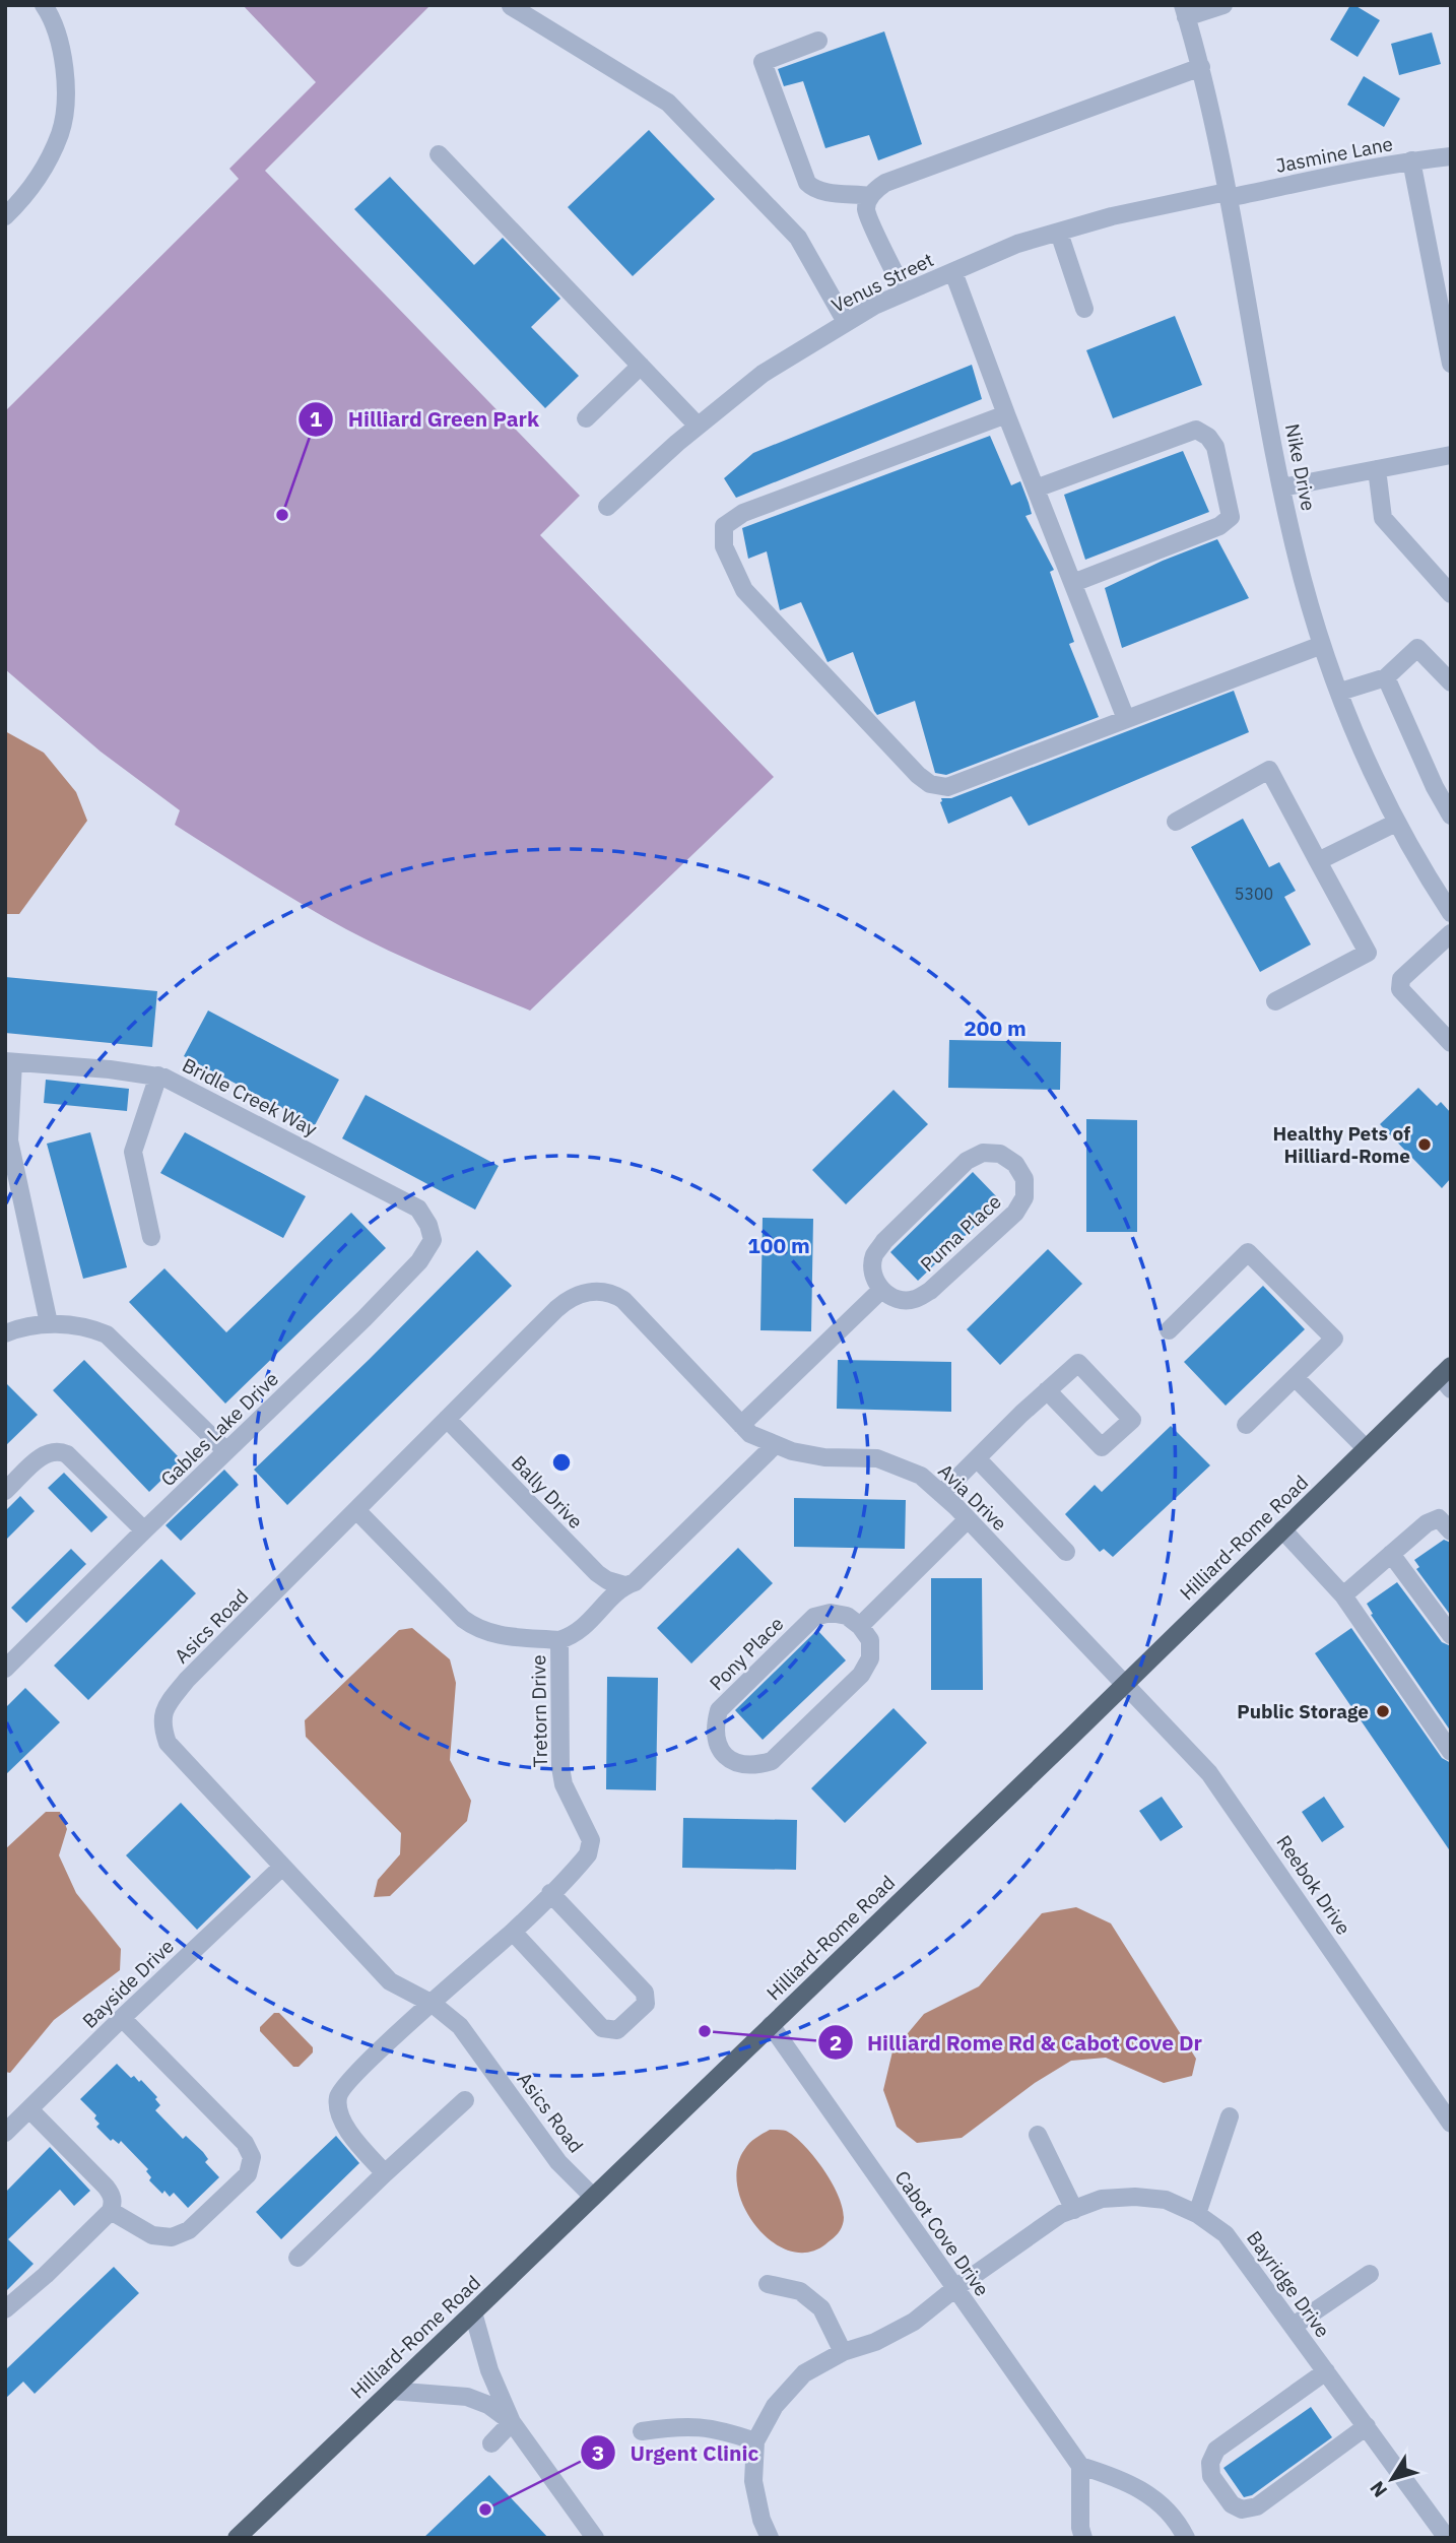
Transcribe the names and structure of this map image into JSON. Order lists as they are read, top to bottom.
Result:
{
  "streets": {
    "main road": ["Hilliard-Rome Road"],
    "street": [
      "Jasmine Lane",
      "Venus Street",
      "Nike Drive",
      "Bridle Creek Way",
      "Puma Place",
      "Gables Lake Drive",
      "Bally Drive",
      "Avia Drive",
      "Asics Road",
      "Pony Place",
      "Tretorn Drive",
      "Reebok Drive",
      "Bayside Drive",
      "Cabot Cove Drive",
      "Bayridge Drive"
    ]
  },
  "crossings": [
    ["Jasmine Lane", "Venus Street"],
    ["Jasmine Lane", "Nike Drive"],
    ["Venus Street", "Nike Drive"],
    ["Bridle Creek Way", "Gables Lake Drive"],
    ["Bally Drive", "Asics Road"],
    ["Avia Drive", "Hilliard-Rome Road"],
    ["Avia Drive", "Asics Road"],
    ["Avia Drive", "Reebok Drive"],
    ["Hilliard-Rome Road", "Asics Road"],
    ["Hilliard-Rome Road", "Reebok Drive"],
    ["Hilliard-Rome Road", "Cabot Cove Drive"],
    ["Asics Road", "Tretorn Drive"],
    ["Asics Road", "Bayside Drive"],
    ["Cabot Cove Drive", "Bayridge Drive"]
  ],
  "places": [
    "Hilliard Green Park",
    "Healthy Pets of Hilliard-Rome",
    "Public Storage",
    "Hilliard Rome Rd & Cabot Cove Dr",
    "Urgent Clinic"
  ],
  "house_numbers": ["5300"],
  "north": "bottom left",
  "rings": ["200 m", "100 m"]
}
